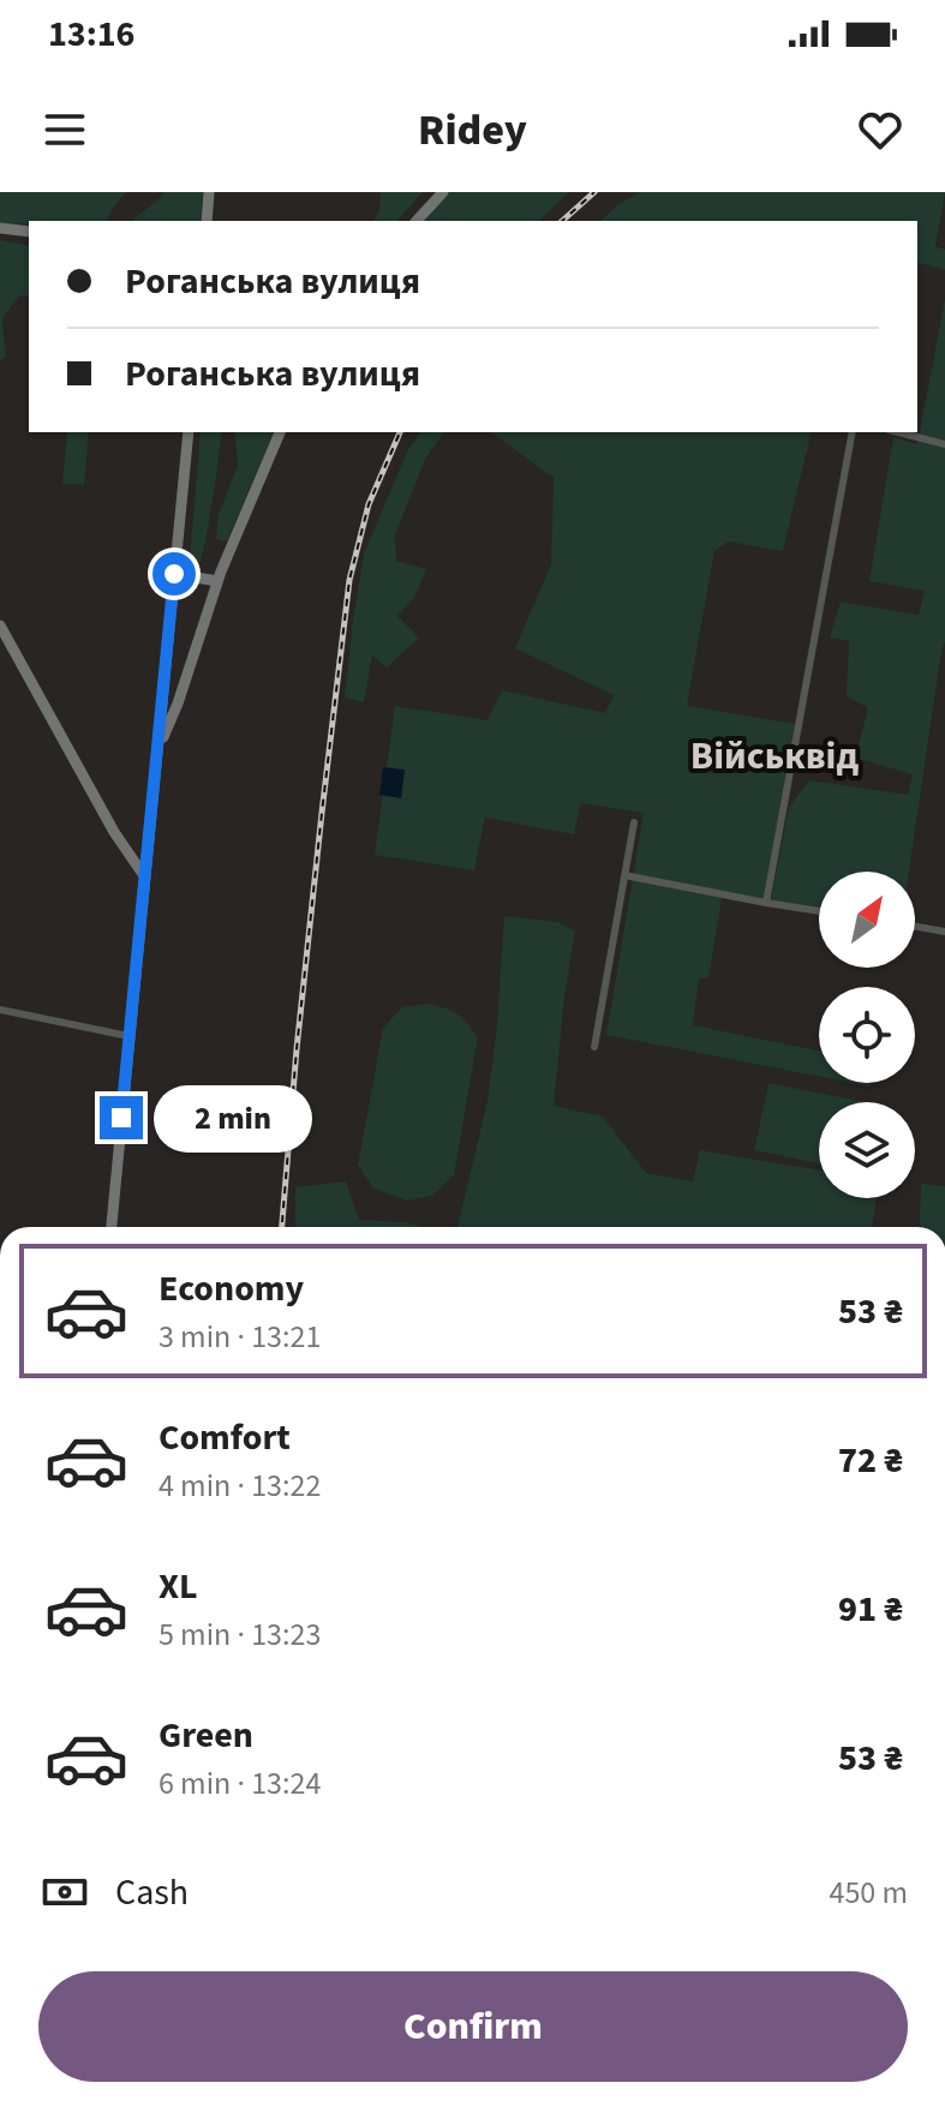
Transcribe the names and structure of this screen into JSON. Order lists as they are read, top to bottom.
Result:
{
  "districts": ["Військвід"],
  "north": "top right",
  "page": {
    "status": "13:16",
    "header": "Ridey",
    "banner": ["Роганська вулиця", "Роганська вулиця"],
    "bubble": "2 min",
    "list": [
      {
        "name": "Economy",
        "note": "3 min · 13:21",
        "value": "53 ₴"
      },
      {
        "name": "Comfort",
        "note": "4 min · 13:22",
        "value": "72 ₴"
      },
      {
        "name": "XL",
        "note": "5 min · 13:23",
        "value": "91 ₴"
      },
      {
        "name": "Green",
        "note": "6 min · 13:24",
        "value": "53 ₴"
      }
    ],
    "pay": ["Cash", "450 m"],
    "buttons": "Confirm"
  }
}
